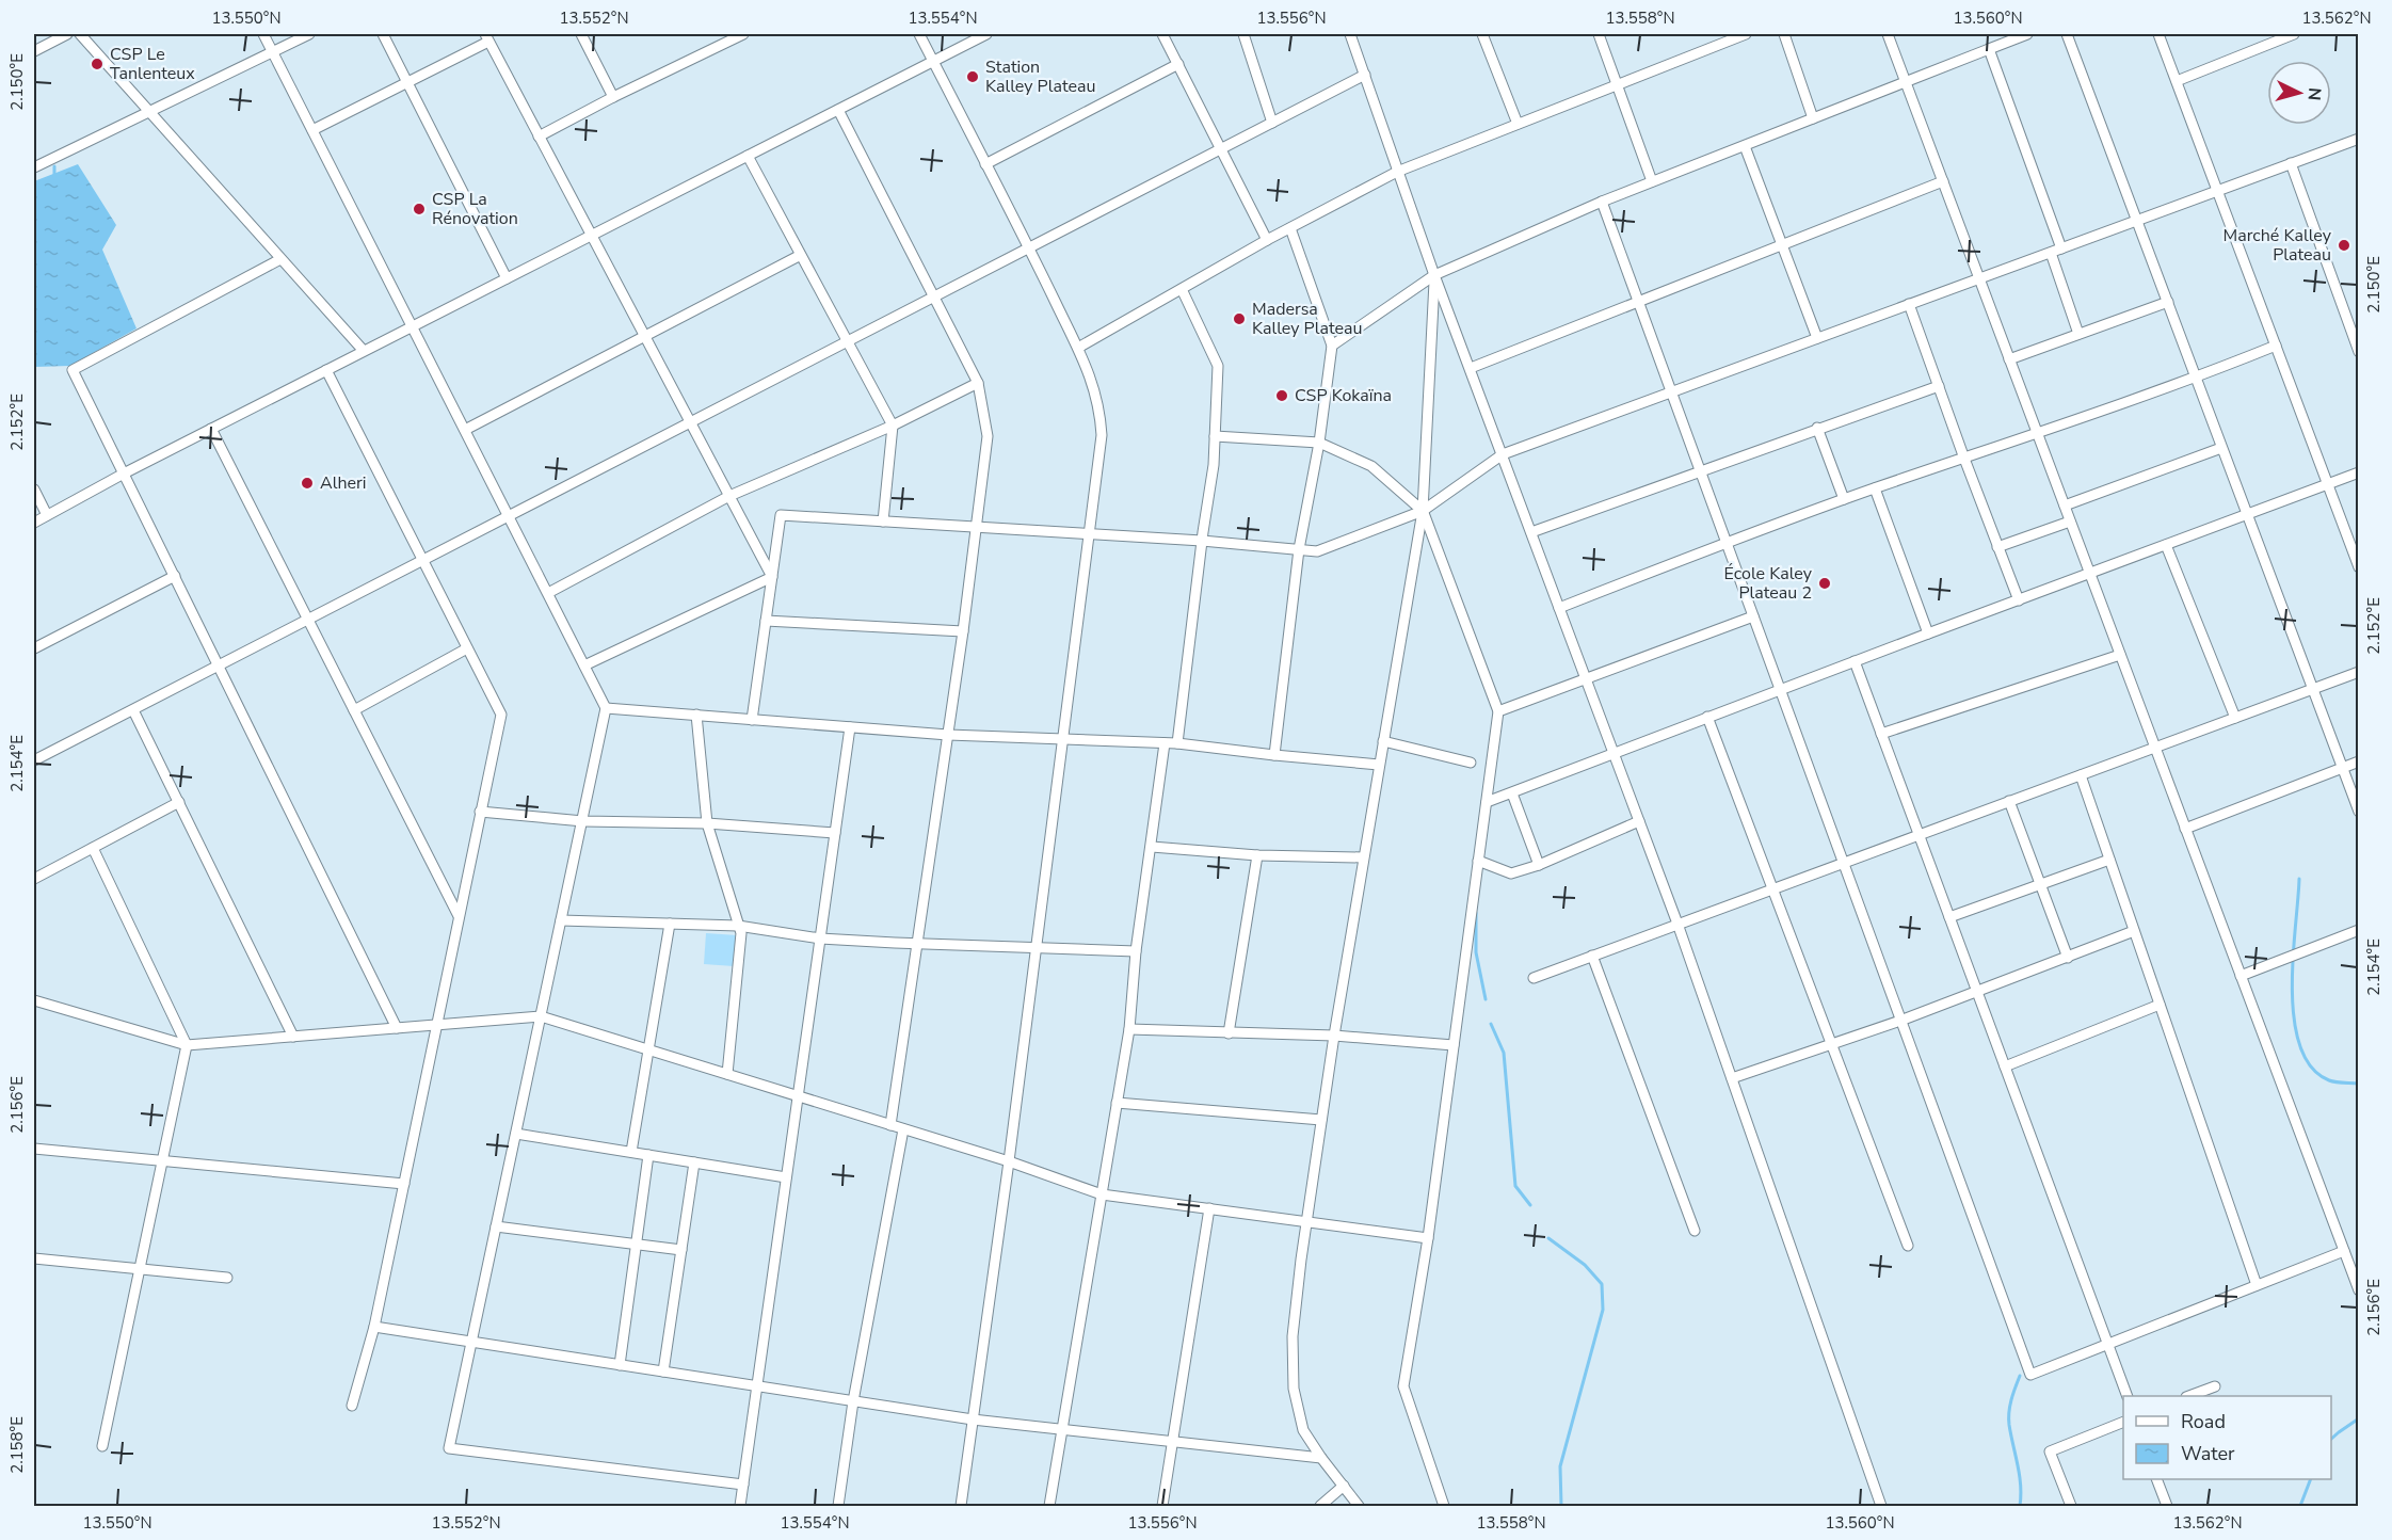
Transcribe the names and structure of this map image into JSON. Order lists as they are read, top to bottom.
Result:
{
  "places": [
    "CSP Le Tanlenteux",
    "Station Kalley Plateau",
    "CSP La Rénovation",
    "Marché Kalley Plateau",
    "Madersa Kalley Plateau",
    "CSP Kokaïna",
    "Alheri",
    "École Kaley Plateau 2"
  ],
  "legend": ["Road", "Water"],
  "north": "right",
  "coordinates": [
    "13.550°N",
    "13.552°N",
    "13.554°N",
    "13.556°N",
    "13.558°N",
    "13.560°N",
    "13.562°N",
    "2.150°E",
    "2.152°E",
    "2.154°E",
    "2.156°E",
    "2.158°E"
  ]
}
